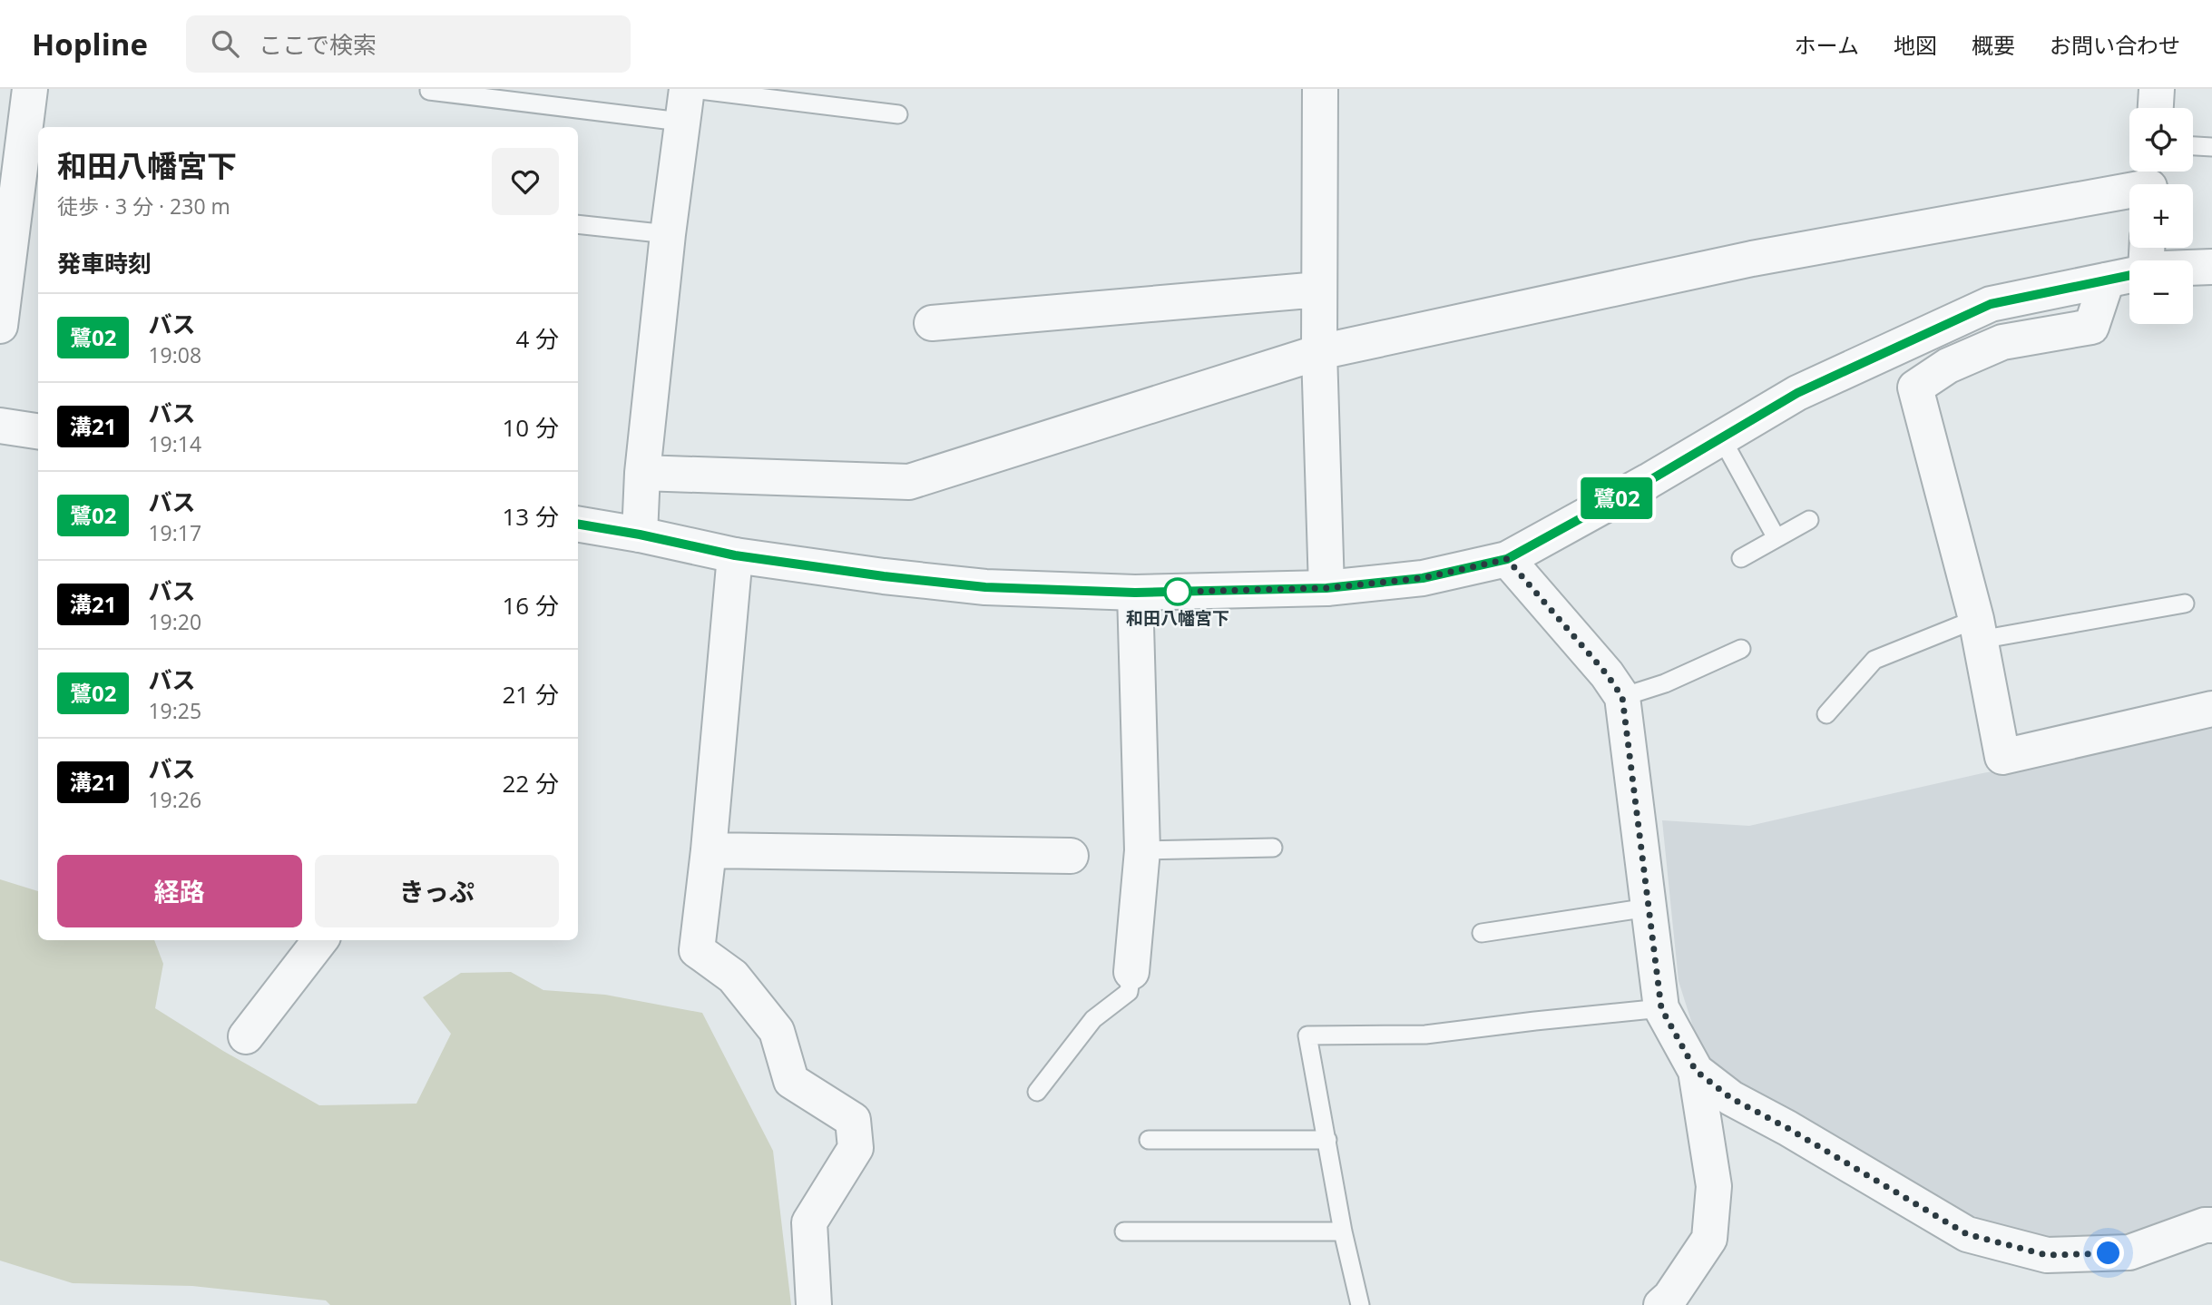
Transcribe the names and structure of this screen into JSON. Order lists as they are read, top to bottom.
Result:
{
  "places": ["和田八幡宮下"],
  "lines": ["bus line 鷺02"],
  "page": {
    "header": "Hopline",
    "search": "ここで検索",
    "nav": [
      "ホーム",
      "地図",
      "概要",
      "お問い合わせ"
    ],
    "on_map": "鷺02",
    "map_buttons": ["+", "−"],
    "heading": [
      ["和田八幡宮下", "徒歩 · 3 分 · 230 m"],
      "発車時刻"
    ],
    "list": [
      {
        "mark": "鷺02",
        "name": "バス",
        "note": "19:08",
        "value": "4 分"
      },
      {
        "mark": "溝21",
        "name": "バス",
        "note": "19:14",
        "value": "10 分"
      },
      {
        "mark": "鷺02",
        "name": "バス",
        "note": "19:17",
        "value": "13 分"
      },
      {
        "mark": "溝21",
        "name": "バス",
        "note": "19:20",
        "value": "16 分"
      },
      {
        "mark": "鷺02",
        "name": "バス",
        "note": "19:25",
        "value": "21 分"
      },
      {
        "mark": "溝21",
        "name": "バス",
        "note": "19:26",
        "value": "22 分"
      }
    ],
    "buttons": ["経路", "きっぷ"]
  }
}
